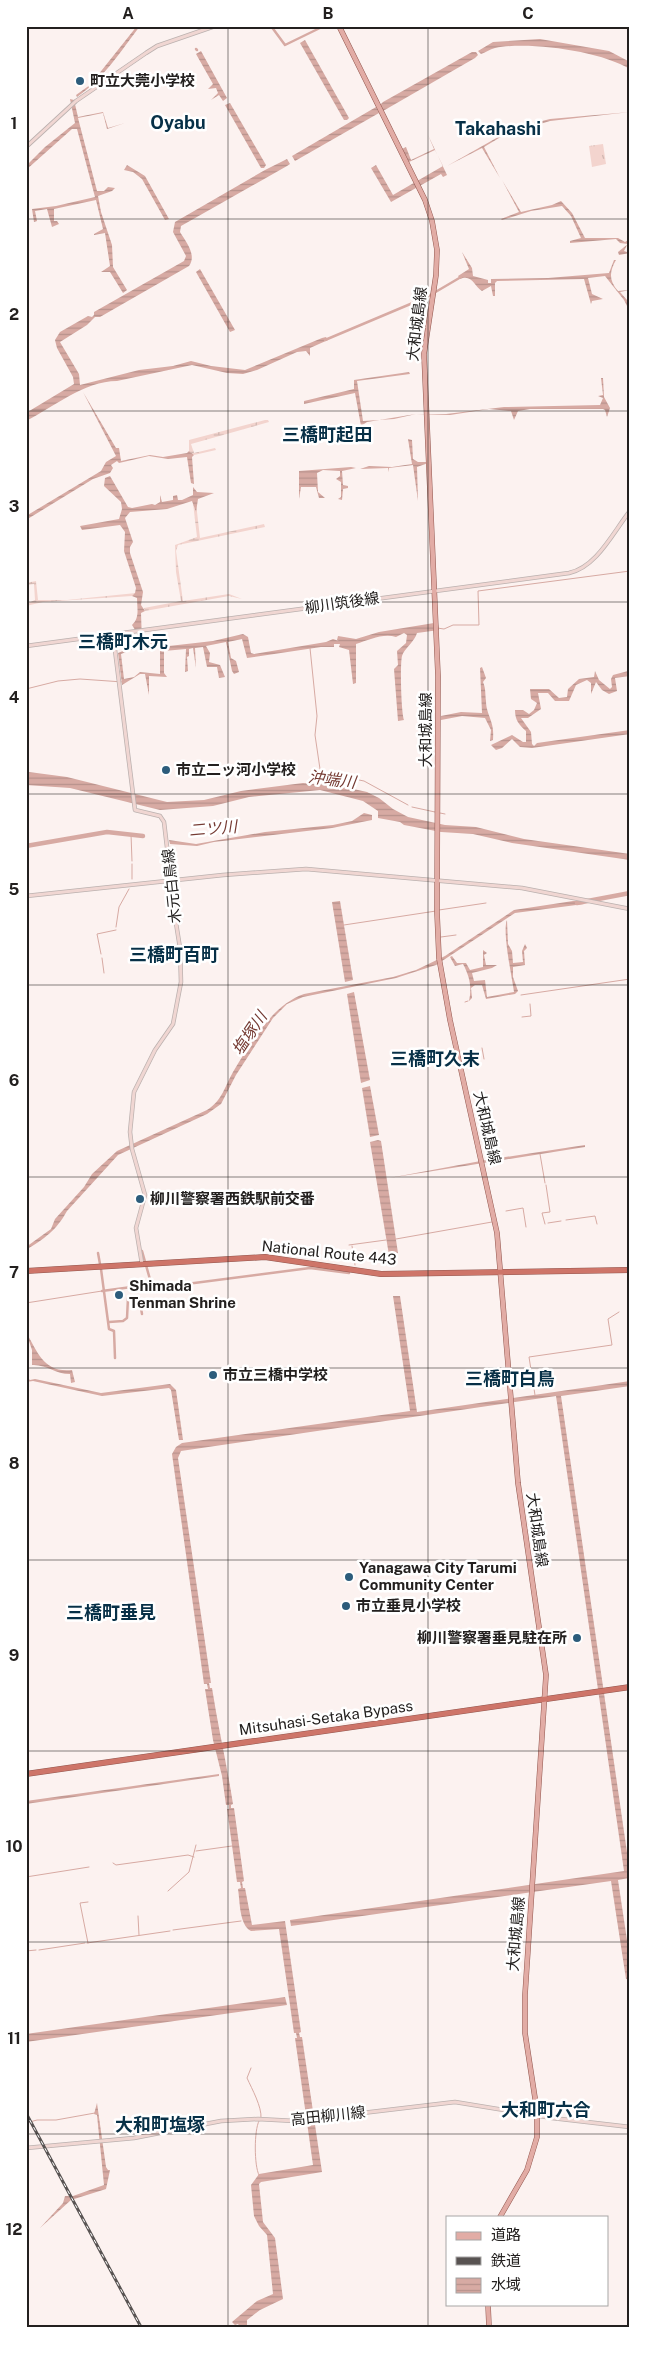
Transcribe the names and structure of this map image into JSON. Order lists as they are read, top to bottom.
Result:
{
  "streets": {
    "highway": ["National Route 443", "Mitsuhasi-Setaka Bypass"],
    "main road": [
      "大和城島線",
      "柳川筑後線",
      "木元白鳥線",
      "高田柳川線"
    ]
  },
  "crossings": [
    ["大和城島線", "柳川筑後線"],
    ["大和城島線", "National Route 443"],
    ["大和城島線", "Mitsuhasi-Setaka Bypass"],
    ["大和城島線", "高田柳川線"],
    ["柳川筑後線", "木元白鳥線"],
    ["木元白鳥線", "National Route 443"]
  ],
  "districts": [
    "Oyabu",
    "Takahashi",
    "三橋町起田",
    "三橋町木元",
    "三橋町百町",
    "三橋町久末",
    "三橋町白鳥",
    "三橋町垂見",
    "大和町六合",
    "大和町塩塚"
  ],
  "water": ["沖端川", "二ツ川", "塩塚川"],
  "places": [
    "町立大莞小学校",
    "市立二ッ河小学校",
    "柳川警察署西鉄駅前交番",
    "Shimada Tenman Shrine",
    "市立三橋中学校",
    "Yanagawa City Tarumi Community Center",
    "市立垂見小学校",
    "柳川警察署垂見駐在所"
  ],
  "legend": ["道路", "鉄道", "水域"],
  "grid": {
    "columns": ["A", "B", "C"],
    "rows": [
      "1",
      "2",
      "3",
      "4",
      "5",
      "6",
      "7",
      "8",
      "9",
      "10",
      "11",
      "12"
    ]
  }
}
